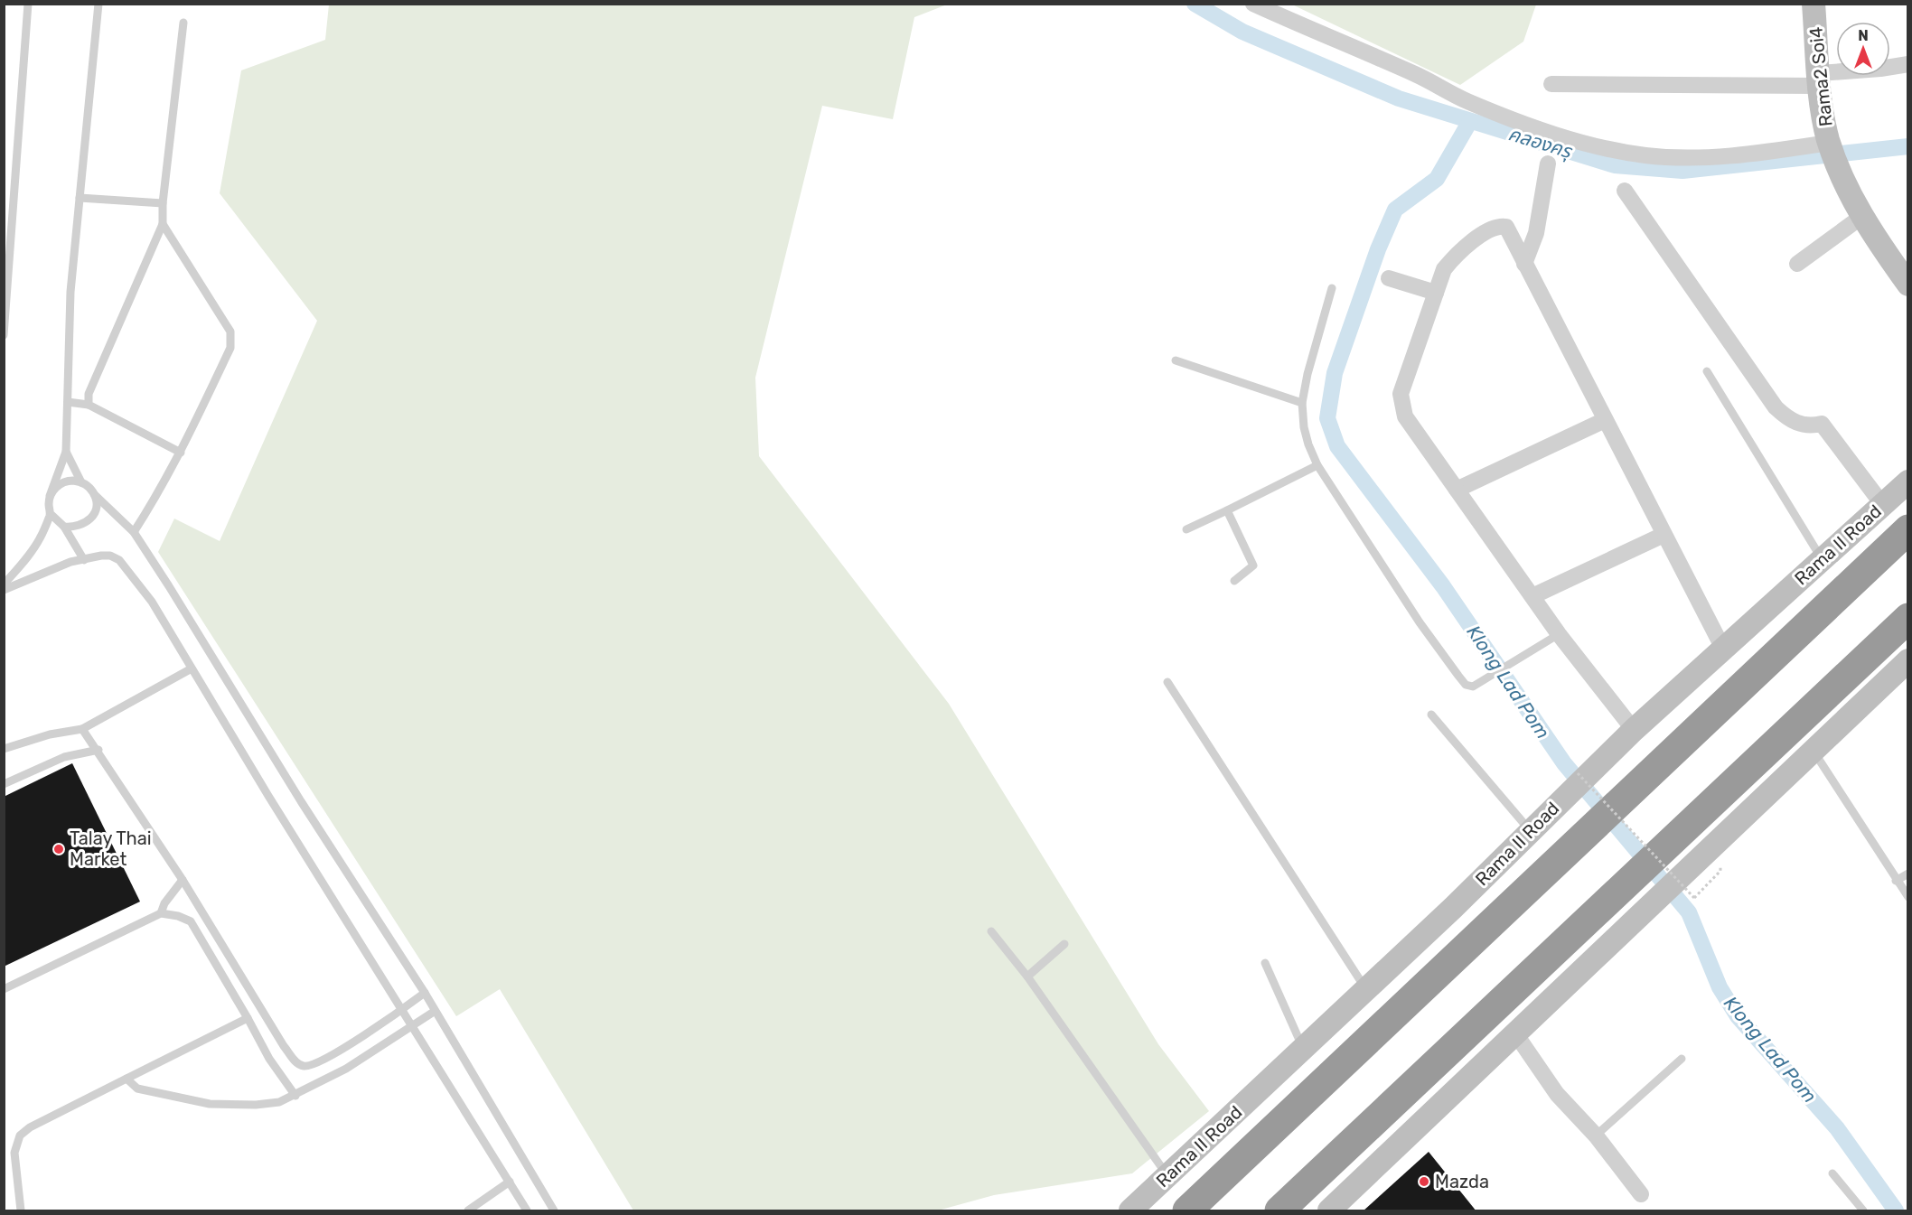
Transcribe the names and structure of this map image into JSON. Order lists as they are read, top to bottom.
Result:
{
  "streets": {
    "highway": ["Rama II Road"],
    "main road": ["Rama2 Soi4"]
  },
  "water": ["คลองครุ", "Klong Lad Pom"],
  "places": ["Talay Thai Market", "Mazda"],
  "north": "top"
}
